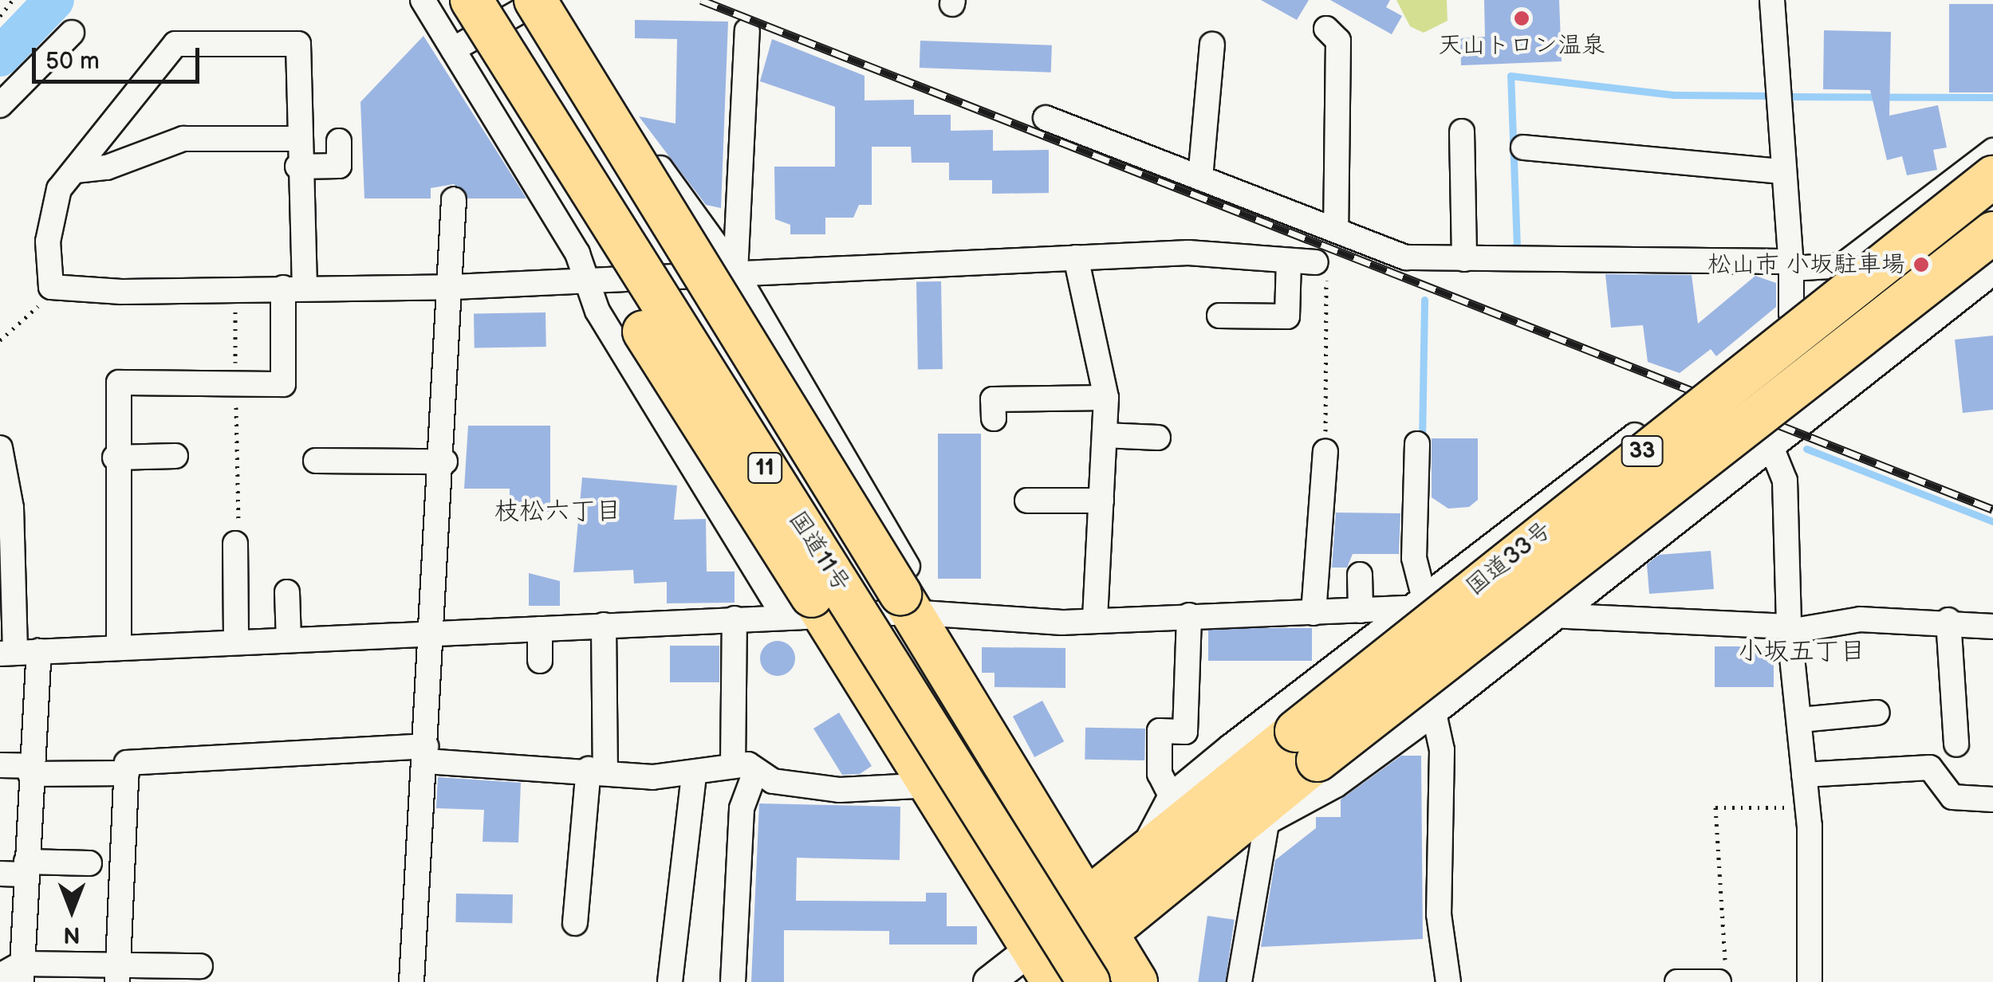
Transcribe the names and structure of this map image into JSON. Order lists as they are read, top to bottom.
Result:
{
  "streets": {
    "highway": [
      "33",
      "11",
      "国道11号",
      "国道33号"
    ]
  },
  "crossings": [
    ["11", "国道11号"],
    ["11", "国道33号"],
    ["国道11号", "国道33号"]
  ],
  "districts": ["枝松六丁目", "小坂五丁目"],
  "places": ["天山トロン温泉", "松山市 小坂駐車場"],
  "scale_bar": "50 m",
  "north": "bottom"
}
